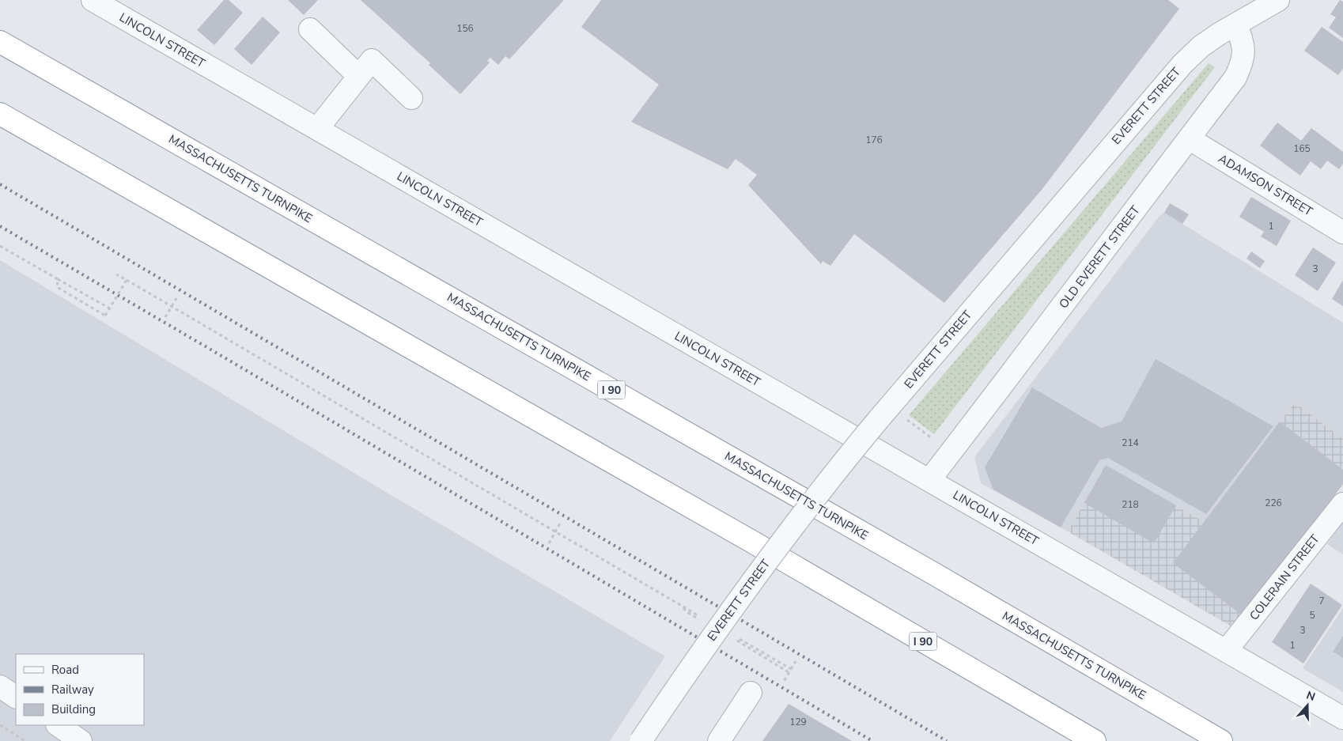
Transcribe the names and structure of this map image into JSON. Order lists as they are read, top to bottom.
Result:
{
  "streets": {
    "highway": ["MASSACHUSETTS TURNPIKE", "I 90"],
    "street": [
      "LINCOLN STREET",
      "EVERETT STREET",
      "ADAMSON STREET",
      "OLD EVERETT STREET",
      "COLERAIN STREET"
    ]
  },
  "crossings": [
    ["LINCOLN STREET", "OLD EVERETT STREET"],
    ["LINCOLN STREET", "COLERAIN STREET"],
    ["EVERETT STREET", "OLD EVERETT STREET"],
    ["ADAMSON STREET", "OLD EVERETT STREET"]
  ],
  "house_numbers": [
    "156",
    "176",
    "165",
    "1",
    "3",
    "214",
    "226",
    "218",
    "7",
    "5",
    "3",
    "1",
    "129"
  ],
  "legend": ["Road", "Railway", "Building"],
  "north": "top"
}
